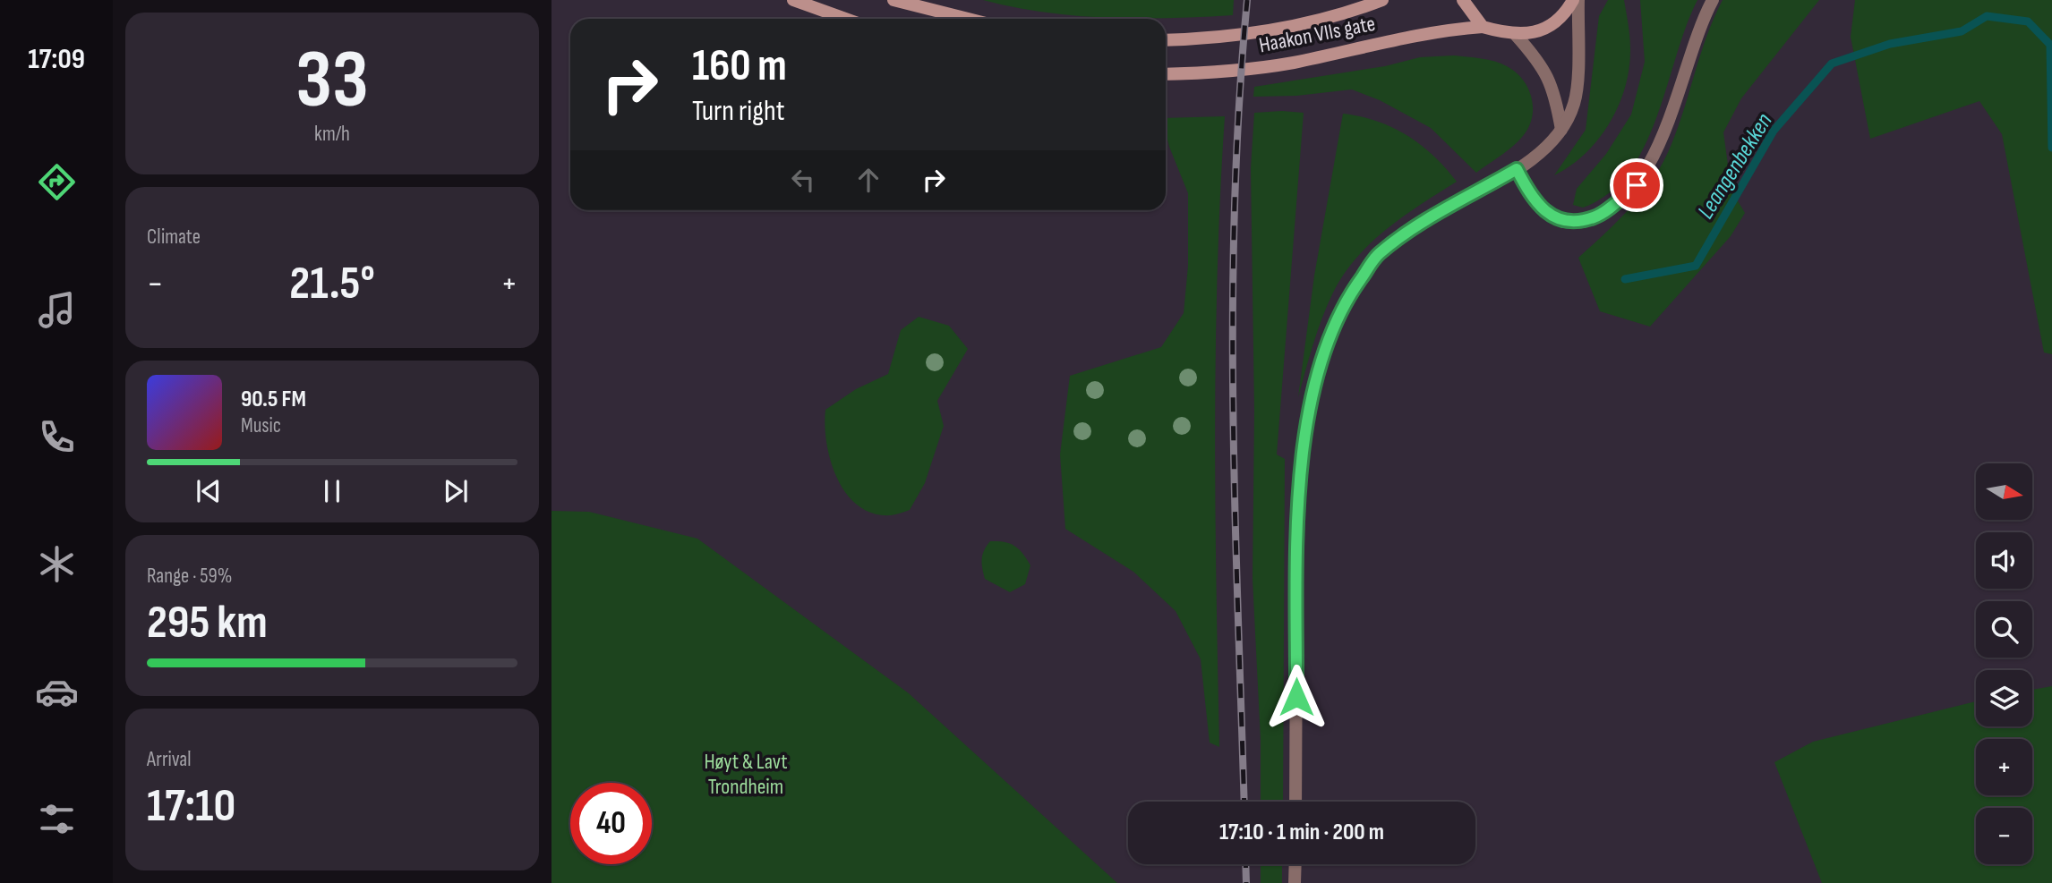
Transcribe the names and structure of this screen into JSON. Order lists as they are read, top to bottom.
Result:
{
  "streets": {
    "main road": ["Haakon VIIs gate"]
  },
  "water": ["Leangenbekken"],
  "parks": ["Høyt & Lavt Trondheim"],
  "north": "right",
  "page": {
    "tabs": "17:09",
    "tile": [
      ["33", "km/h"],
      "Climate",
      ["Range · 59%", "295 km"],
      ["Arrival", "17:10"]
    ],
    "turn": ["160 m", "Turn right"],
    "heat": ["−", "21.5°", "+"],
    "song": ["90.5 FM", "Music"],
    "map_buttons": ["+", "−"],
    "limit": "40",
    "trip": "17:10 · 1 min · 200 m"
  }
}
